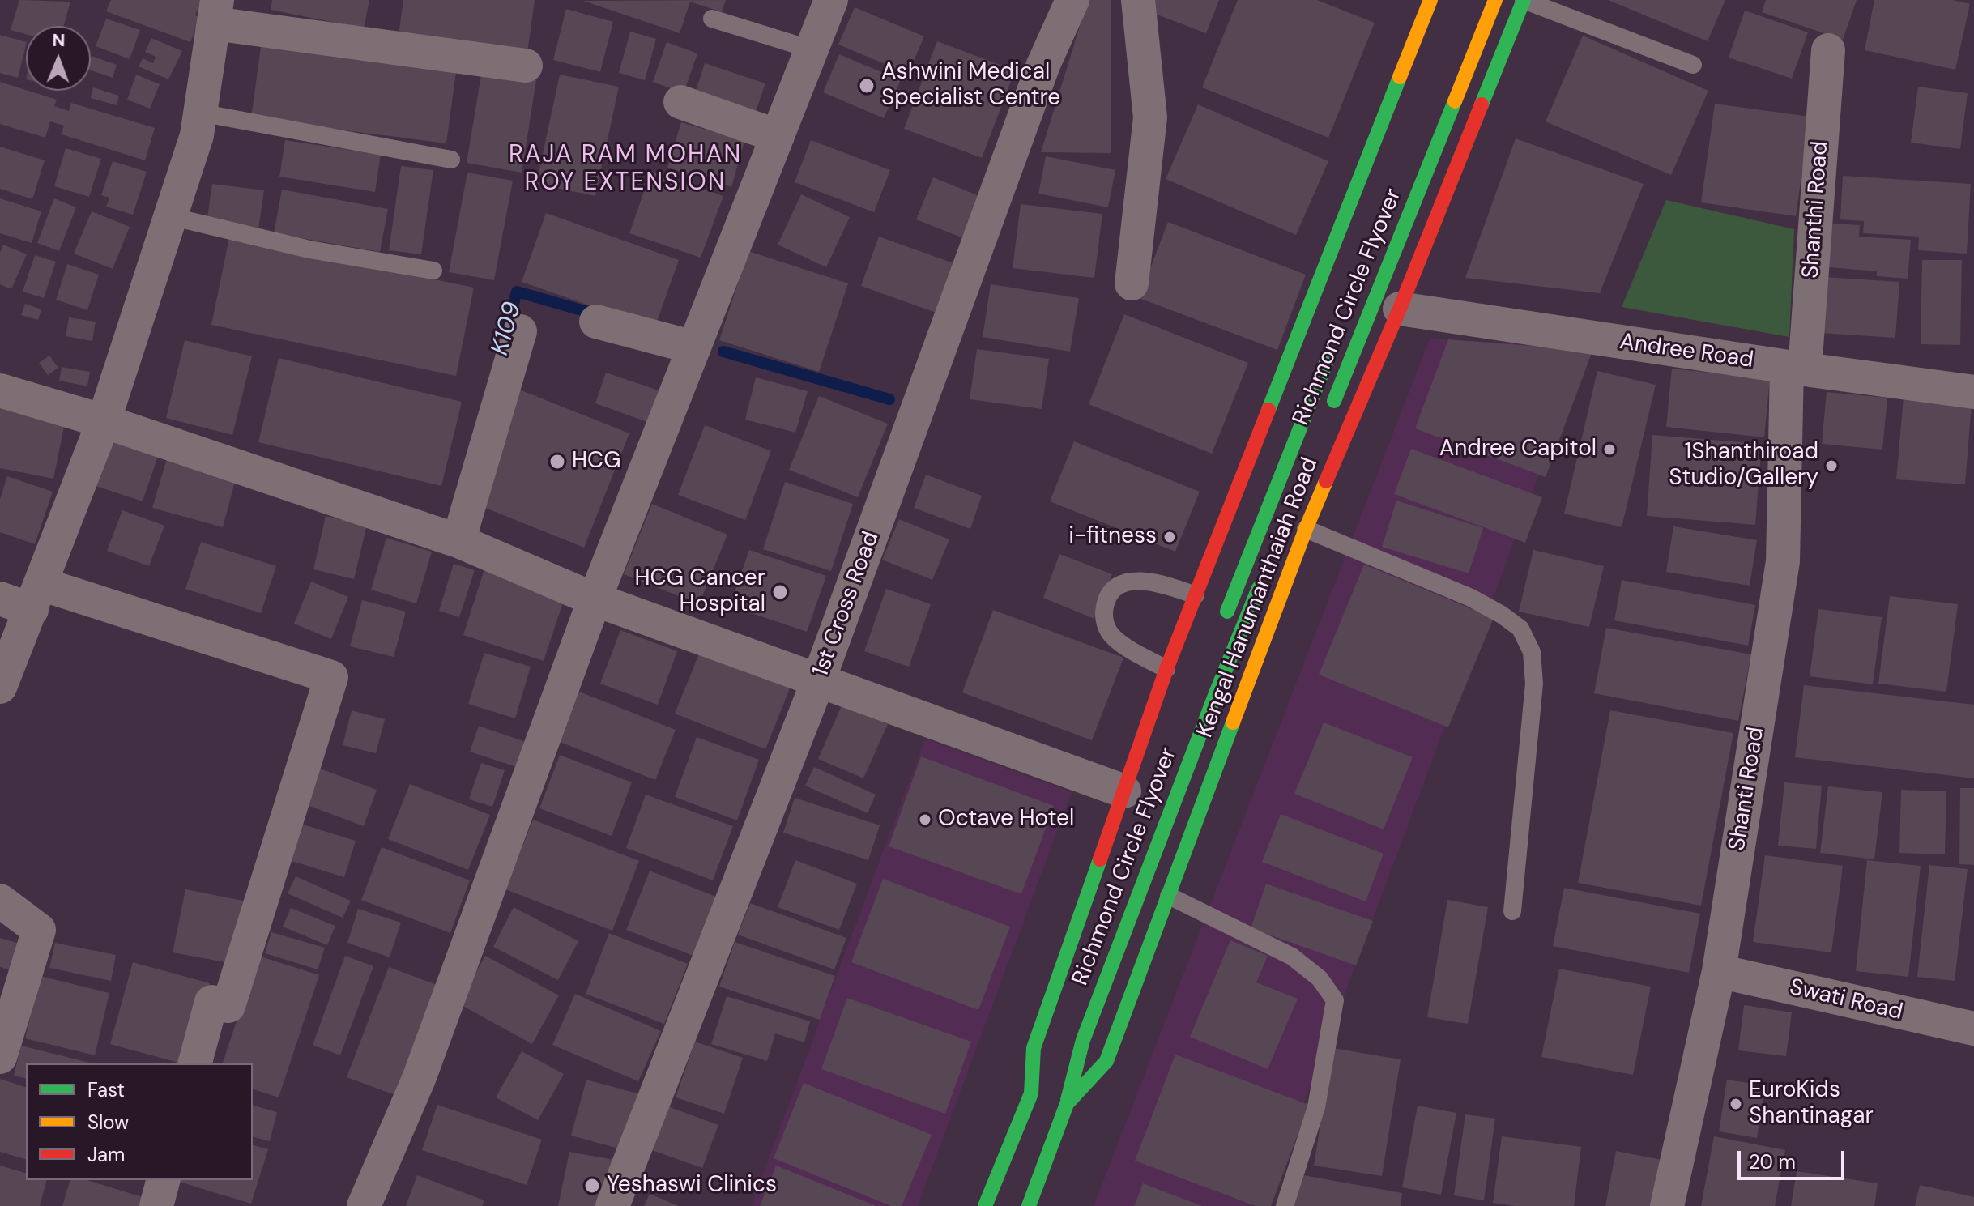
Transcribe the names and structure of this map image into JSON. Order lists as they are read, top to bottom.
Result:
{
  "streets": {
    "main road": ["Richmond Circle Flyover", "Kengal Hanumanthaiah Road"],
    "street": [
      "Shanthi Road",
      "Andree Road",
      "1st Cross Road",
      "Shanti Road",
      "Swati Road"
    ]
  },
  "crossings": [
    ["Shanthi Road", "Andree Road"],
    ["Shanthi Road", "Shanti Road"],
    ["Richmond Circle Flyover", "Kengal Hanumanthaiah Road"],
    ["Andree Road", "Kengal Hanumanthaiah Road"],
    ["Andree Road", "Shanti Road"],
    ["Shanti Road", "Swati Road"]
  ],
  "districts": ["RAJA RAM MOHAN ROY EXTENSION"],
  "water": ["K109"],
  "places": [
    "Ashwini Medical Specialist Centre",
    "Andree Capitol",
    "HCG",
    "1Shanthiroad Studio/Gallery",
    "i-fitness",
    "HCG Cancer Hospital",
    "Octave Hotel",
    "EuroKids Shantinagar",
    "Yeshaswi Clinics"
  ],
  "legend": ["Fast", "Slow", "Jam"],
  "scale_bar": "20 m",
  "north": "top"
}
